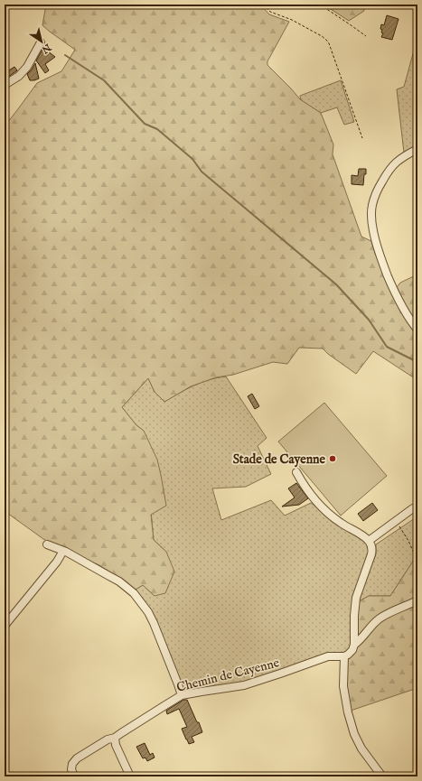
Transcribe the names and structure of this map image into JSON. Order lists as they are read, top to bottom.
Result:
{
  "streets": {
    "street": ["Chemin de Cayenne"]
  },
  "places": ["Stade de Cayenne"],
  "north": "bottom right"
}
